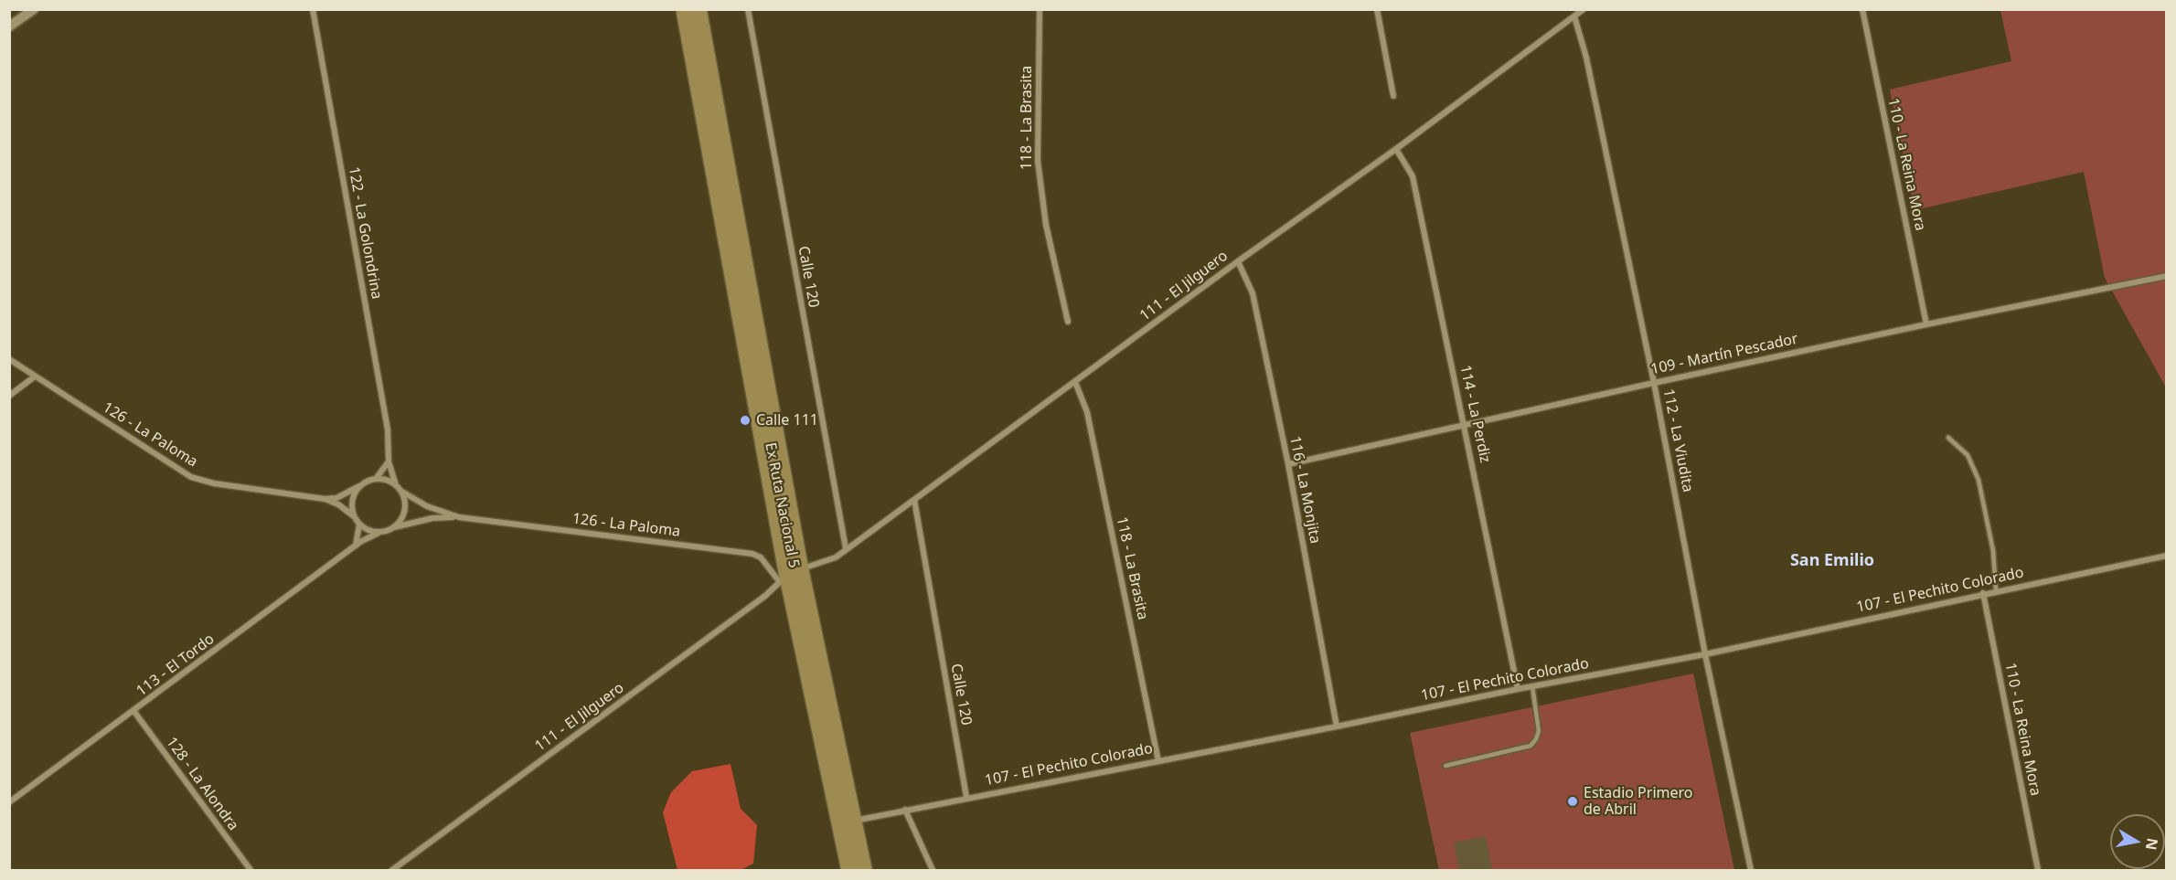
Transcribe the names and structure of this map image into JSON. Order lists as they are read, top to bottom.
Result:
{
  "streets": {
    "main road": ["Ex Ruta Nacional 5"],
    "street": [
      "118 - La Brasita",
      "110 - La Reina Mora",
      "122 - La Golondrina",
      "Calle 120",
      "111 - El Jilguero",
      "109 - Martín Pescador",
      "114 - La Perdiz",
      "126 - La Paloma",
      "112 - La Viudita",
      "116 - La Monjita",
      "107 - El Pechito Colorado",
      "113 - El Tordo",
      "128 - La Alondra"
    ]
  },
  "crossings": [
    ["118 - La Brasita", "111 - El Jilguero"],
    ["118 - La Brasita", "107 - El Pechito Colorado"],
    ["110 - La Reina Mora", "109 - Martín Pescador"],
    ["110 - La Reina Mora", "107 - El Pechito Colorado"],
    ["122 - La Golondrina", "126 - La Paloma"],
    ["122 - La Golondrina", "113 - El Tordo"],
    ["Calle 120", "111 - El Jilguero"],
    ["Calle 120", "107 - El Pechito Colorado"],
    ["111 - El Jilguero", "114 - La Perdiz"],
    ["111 - El Jilguero", "126 - La Paloma"],
    ["111 - El Jilguero", "112 - La Viudita"],
    ["111 - El Jilguero", "116 - La Monjita"],
    ["111 - El Jilguero", "Ex Ruta Nacional 5"],
    ["109 - Martín Pescador", "114 - La Perdiz"],
    ["109 - Martín Pescador", "112 - La Viudita"],
    ["109 - Martín Pescador", "116 - La Monjita"],
    ["114 - La Perdiz", "107 - El Pechito Colorado"],
    ["126 - La Paloma", "Ex Ruta Nacional 5"],
    ["126 - La Paloma", "113 - El Tordo"],
    ["112 - La Viudita", "107 - El Pechito Colorado"],
    ["116 - La Monjita", "107 - El Pechito Colorado"],
    ["Ex Ruta Nacional 5", "107 - El Pechito Colorado"],
    ["113 - El Tordo", "128 - La Alondra"]
  ],
  "districts": ["San Emilio"],
  "places": ["Calle 111", "Estadio Primero de Abril"],
  "north": "right"
}
